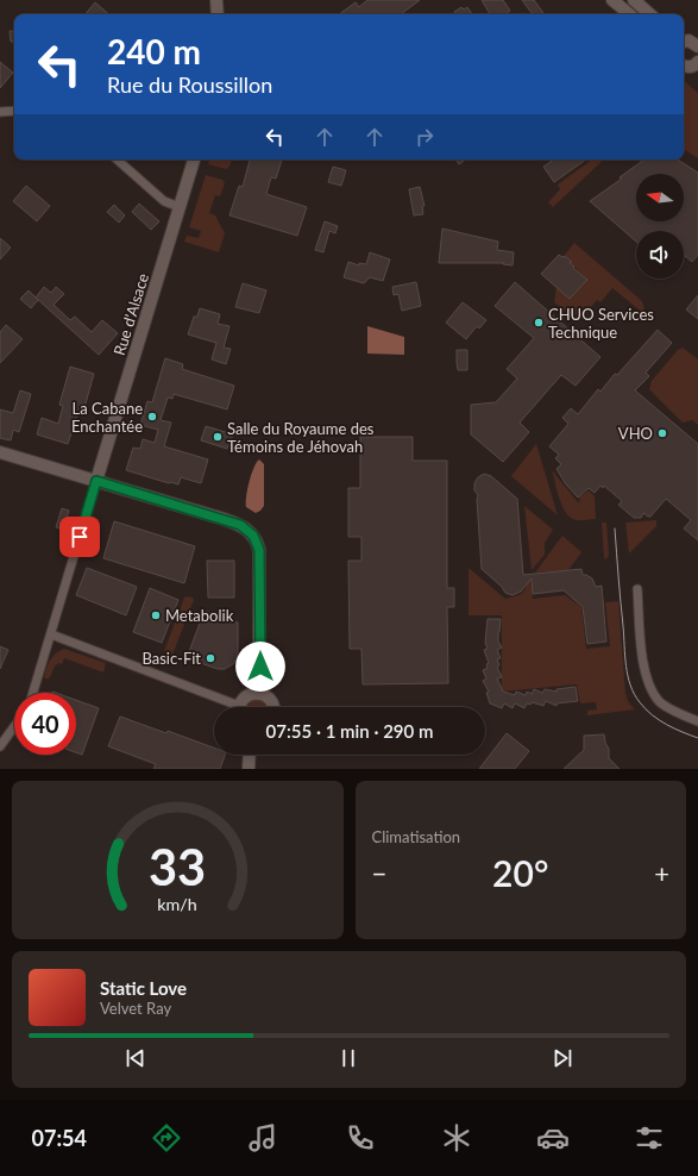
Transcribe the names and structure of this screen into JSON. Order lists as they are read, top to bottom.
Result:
{
  "streets": {
    "street": ["Rue d'Alsace"]
  },
  "places": [
    "CHUO Services Technique",
    "La Cabane Enchantée",
    "VHO",
    "Salle du Royaume des Témoins de Jéhovah",
    "Metabolik",
    "Basic-Fit"
  ],
  "north": "left",
  "page": {
    "turn": ["240 m", "Rue du Roussillon"],
    "limit": "40",
    "trip": "07:55 · 1 min · 290 m",
    "tile": "Climatisation",
    "heat": ["−", "20°", "+"],
    "song": ["Static Love", "Velvet Ray"],
    "tabs": "07:54",
    "gauge": ["33", "km/h"]
  }
}
